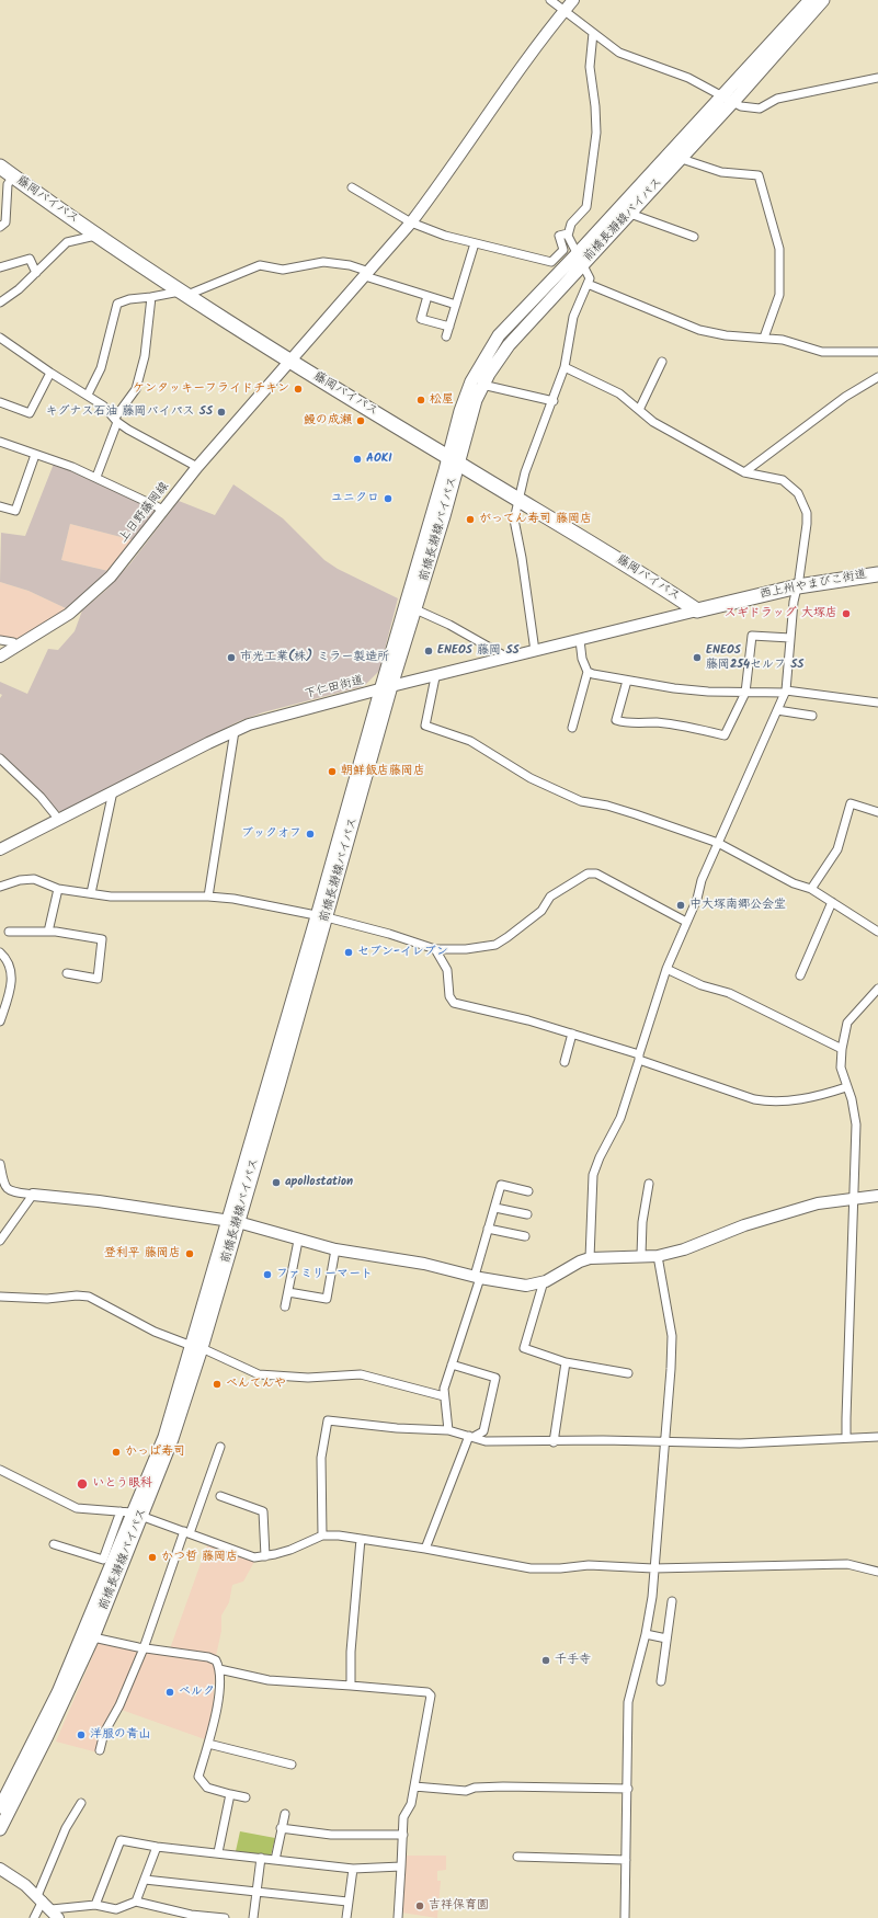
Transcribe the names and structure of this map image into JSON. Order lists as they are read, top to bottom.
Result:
{
  "streets": {
    "highway": ["藤岡バイパス", "西上州やまびこ街道"],
    "main road": ["前橋長瀞線バイパス"],
    "street": ["上日野藤岡線", "下仁田街道"]
  },
  "crossings": [
    ["藤岡バイパス", "前橋長瀞線バイパス"],
    ["藤岡バイパス", "上日野藤岡線"],
    ["藤岡バイパス", "西上州やまびこ街道"],
    ["藤岡バイパス", "下仁田街道"],
    ["前橋長瀞線バイパス", "下仁田街道"],
    ["西上州やまびこ街道", "下仁田街道"]
  ],
  "places": [
    "ケンタッキーフライドチキン",
    "松屋",
    "キグナス石油 藤岡バイパス SS",
    "鰻の成瀬",
    "AOKI",
    "ユニクロ",
    "がってん寿司 藤岡店",
    "スギドラッグ 大塚店",
    "ENEOS 藤岡 SS",
    "市光工業(株) ミラー製造所",
    "ENEOS 藤岡254セルフ SS",
    "朝鮮飯店藤岡店",
    "ブックオフ",
    "中大塚南郷公会堂",
    "セブン-イレブン",
    "apollostation",
    "登利平 藤岡店",
    "ファミリーマート",
    "べんてんや",
    "かっぱ寿司",
    "いとう眼科",
    "かつ哲 藤岡店",
    "千手寺",
    "ベルク",
    "洋服の青山",
    "吉祥保育園"
  ]
}
